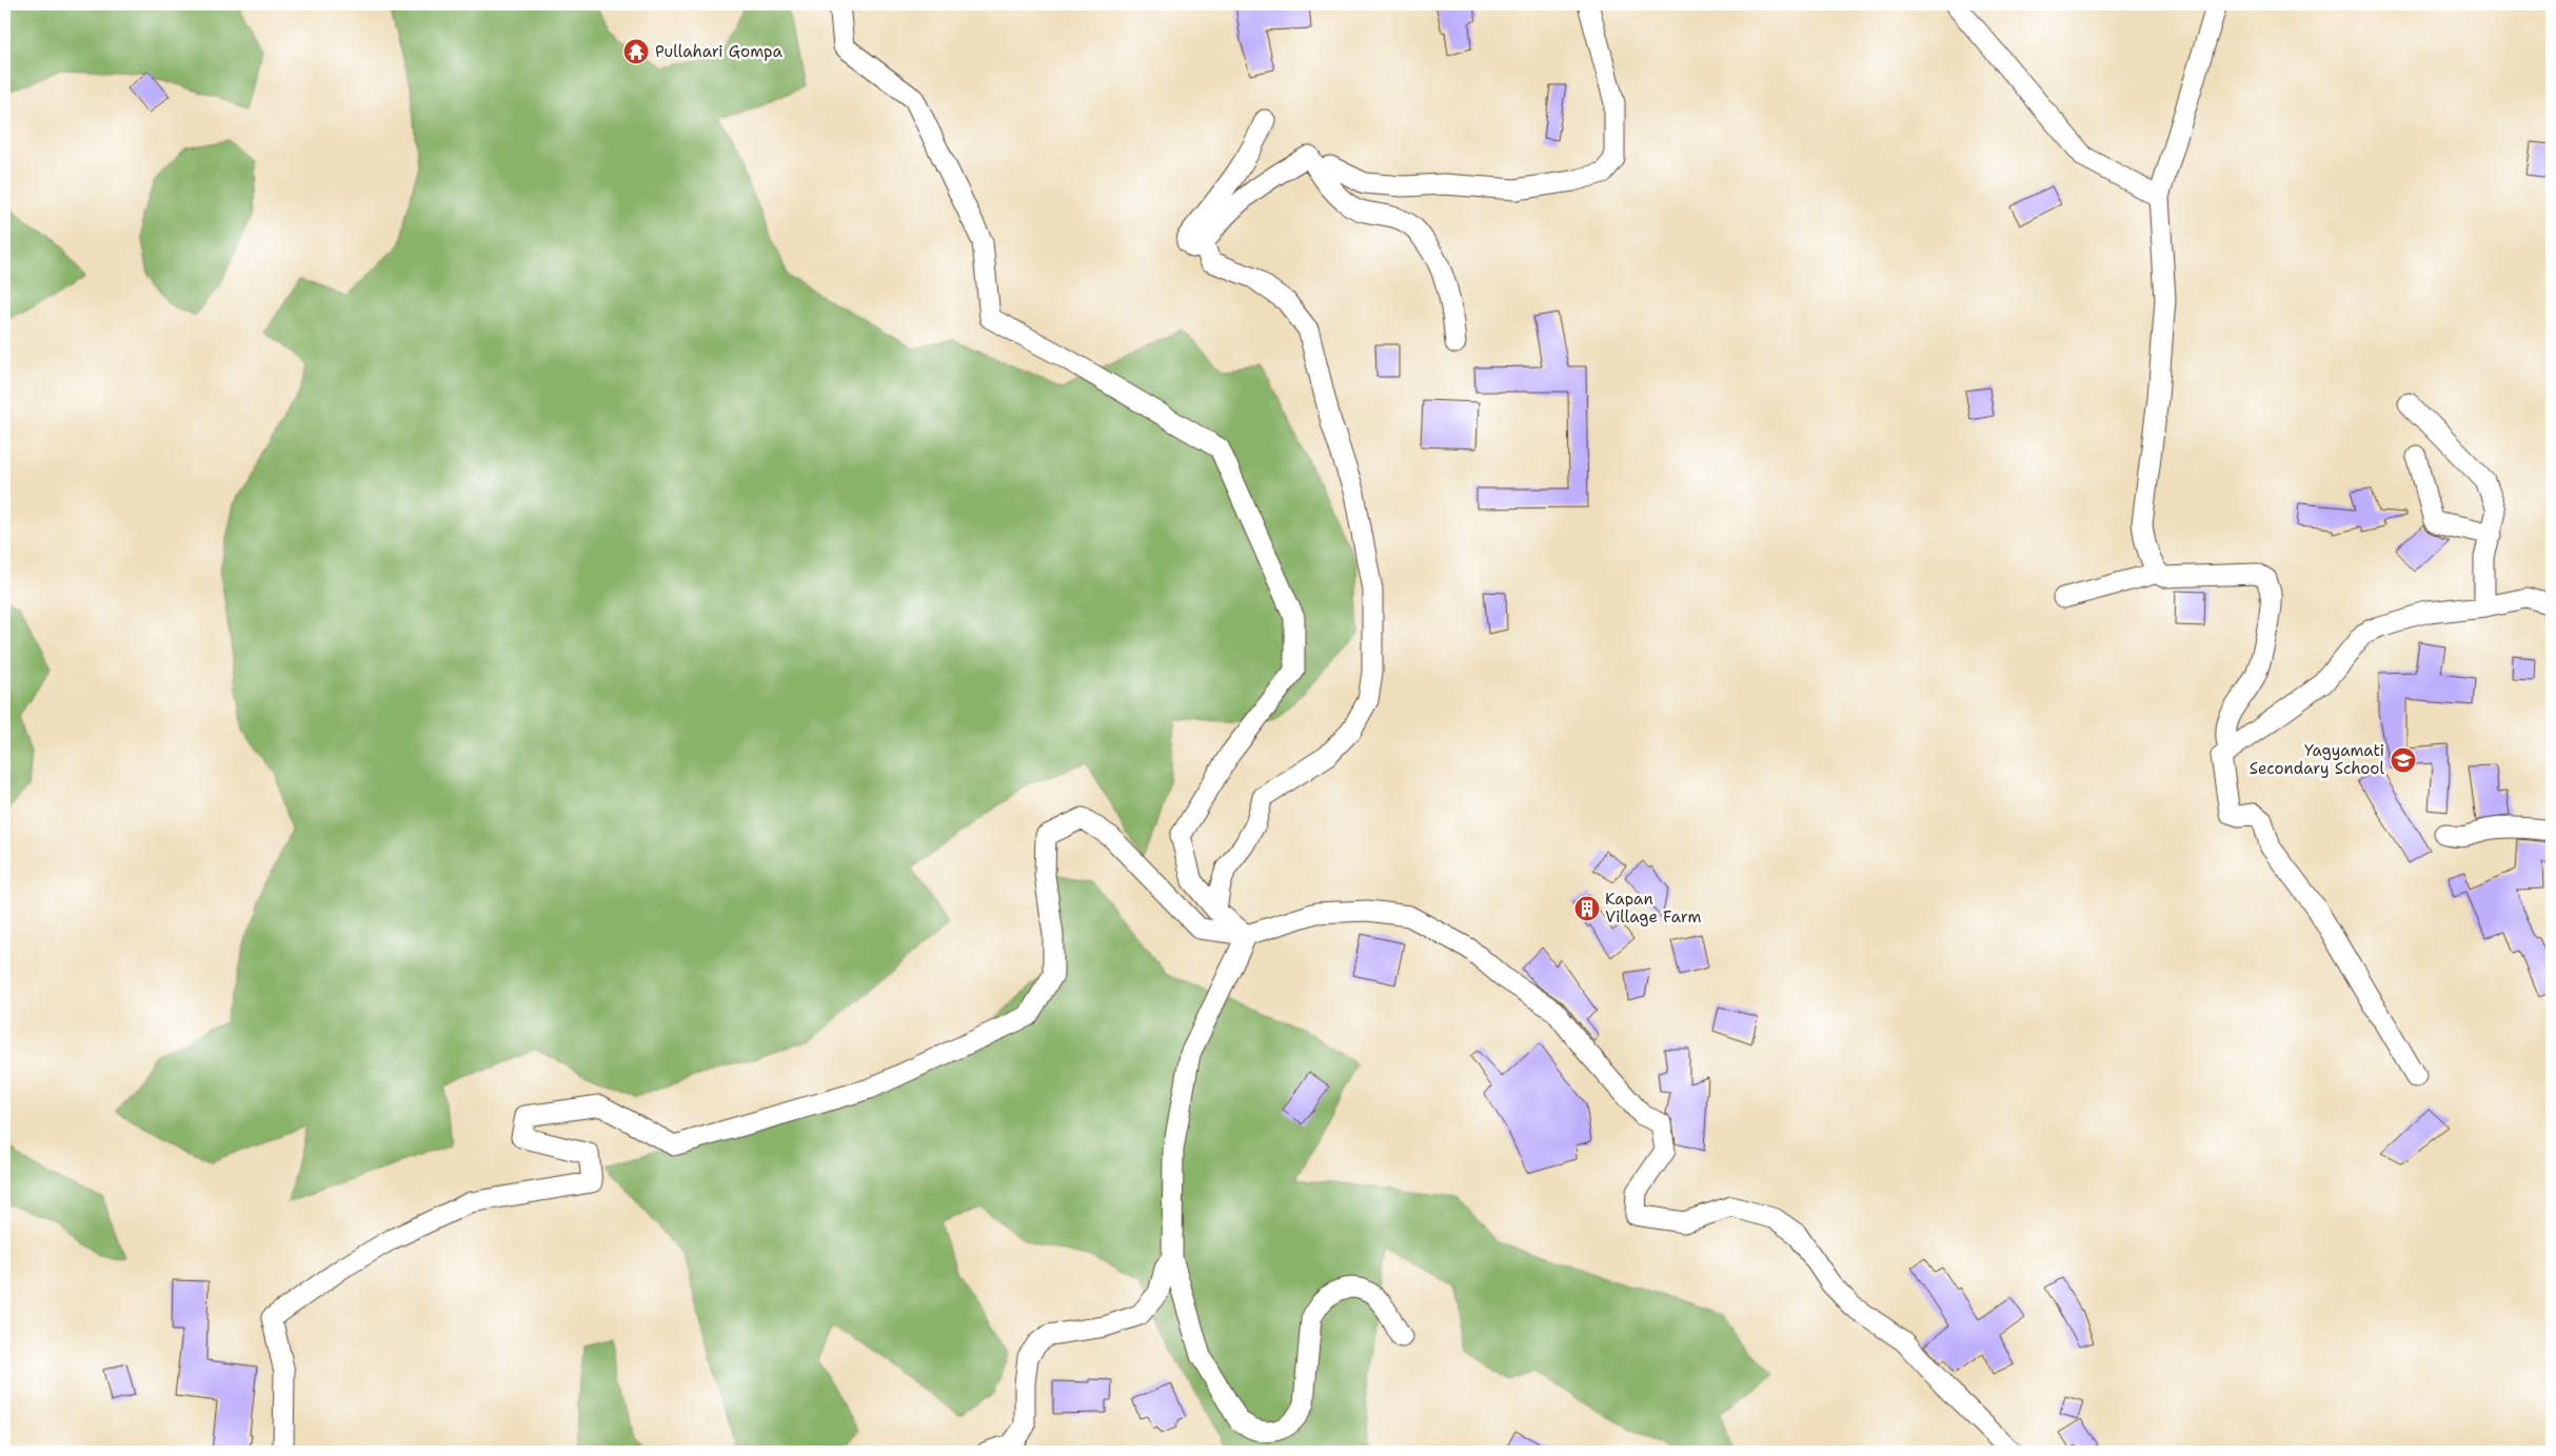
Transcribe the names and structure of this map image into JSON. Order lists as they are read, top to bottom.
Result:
{
  "places": {
    "temple": ["Pullahari Gompa"],
    "school or university": ["Yagyamati Secondary School"],
    "building": ["Kapan Village Farm"]
  }
}
